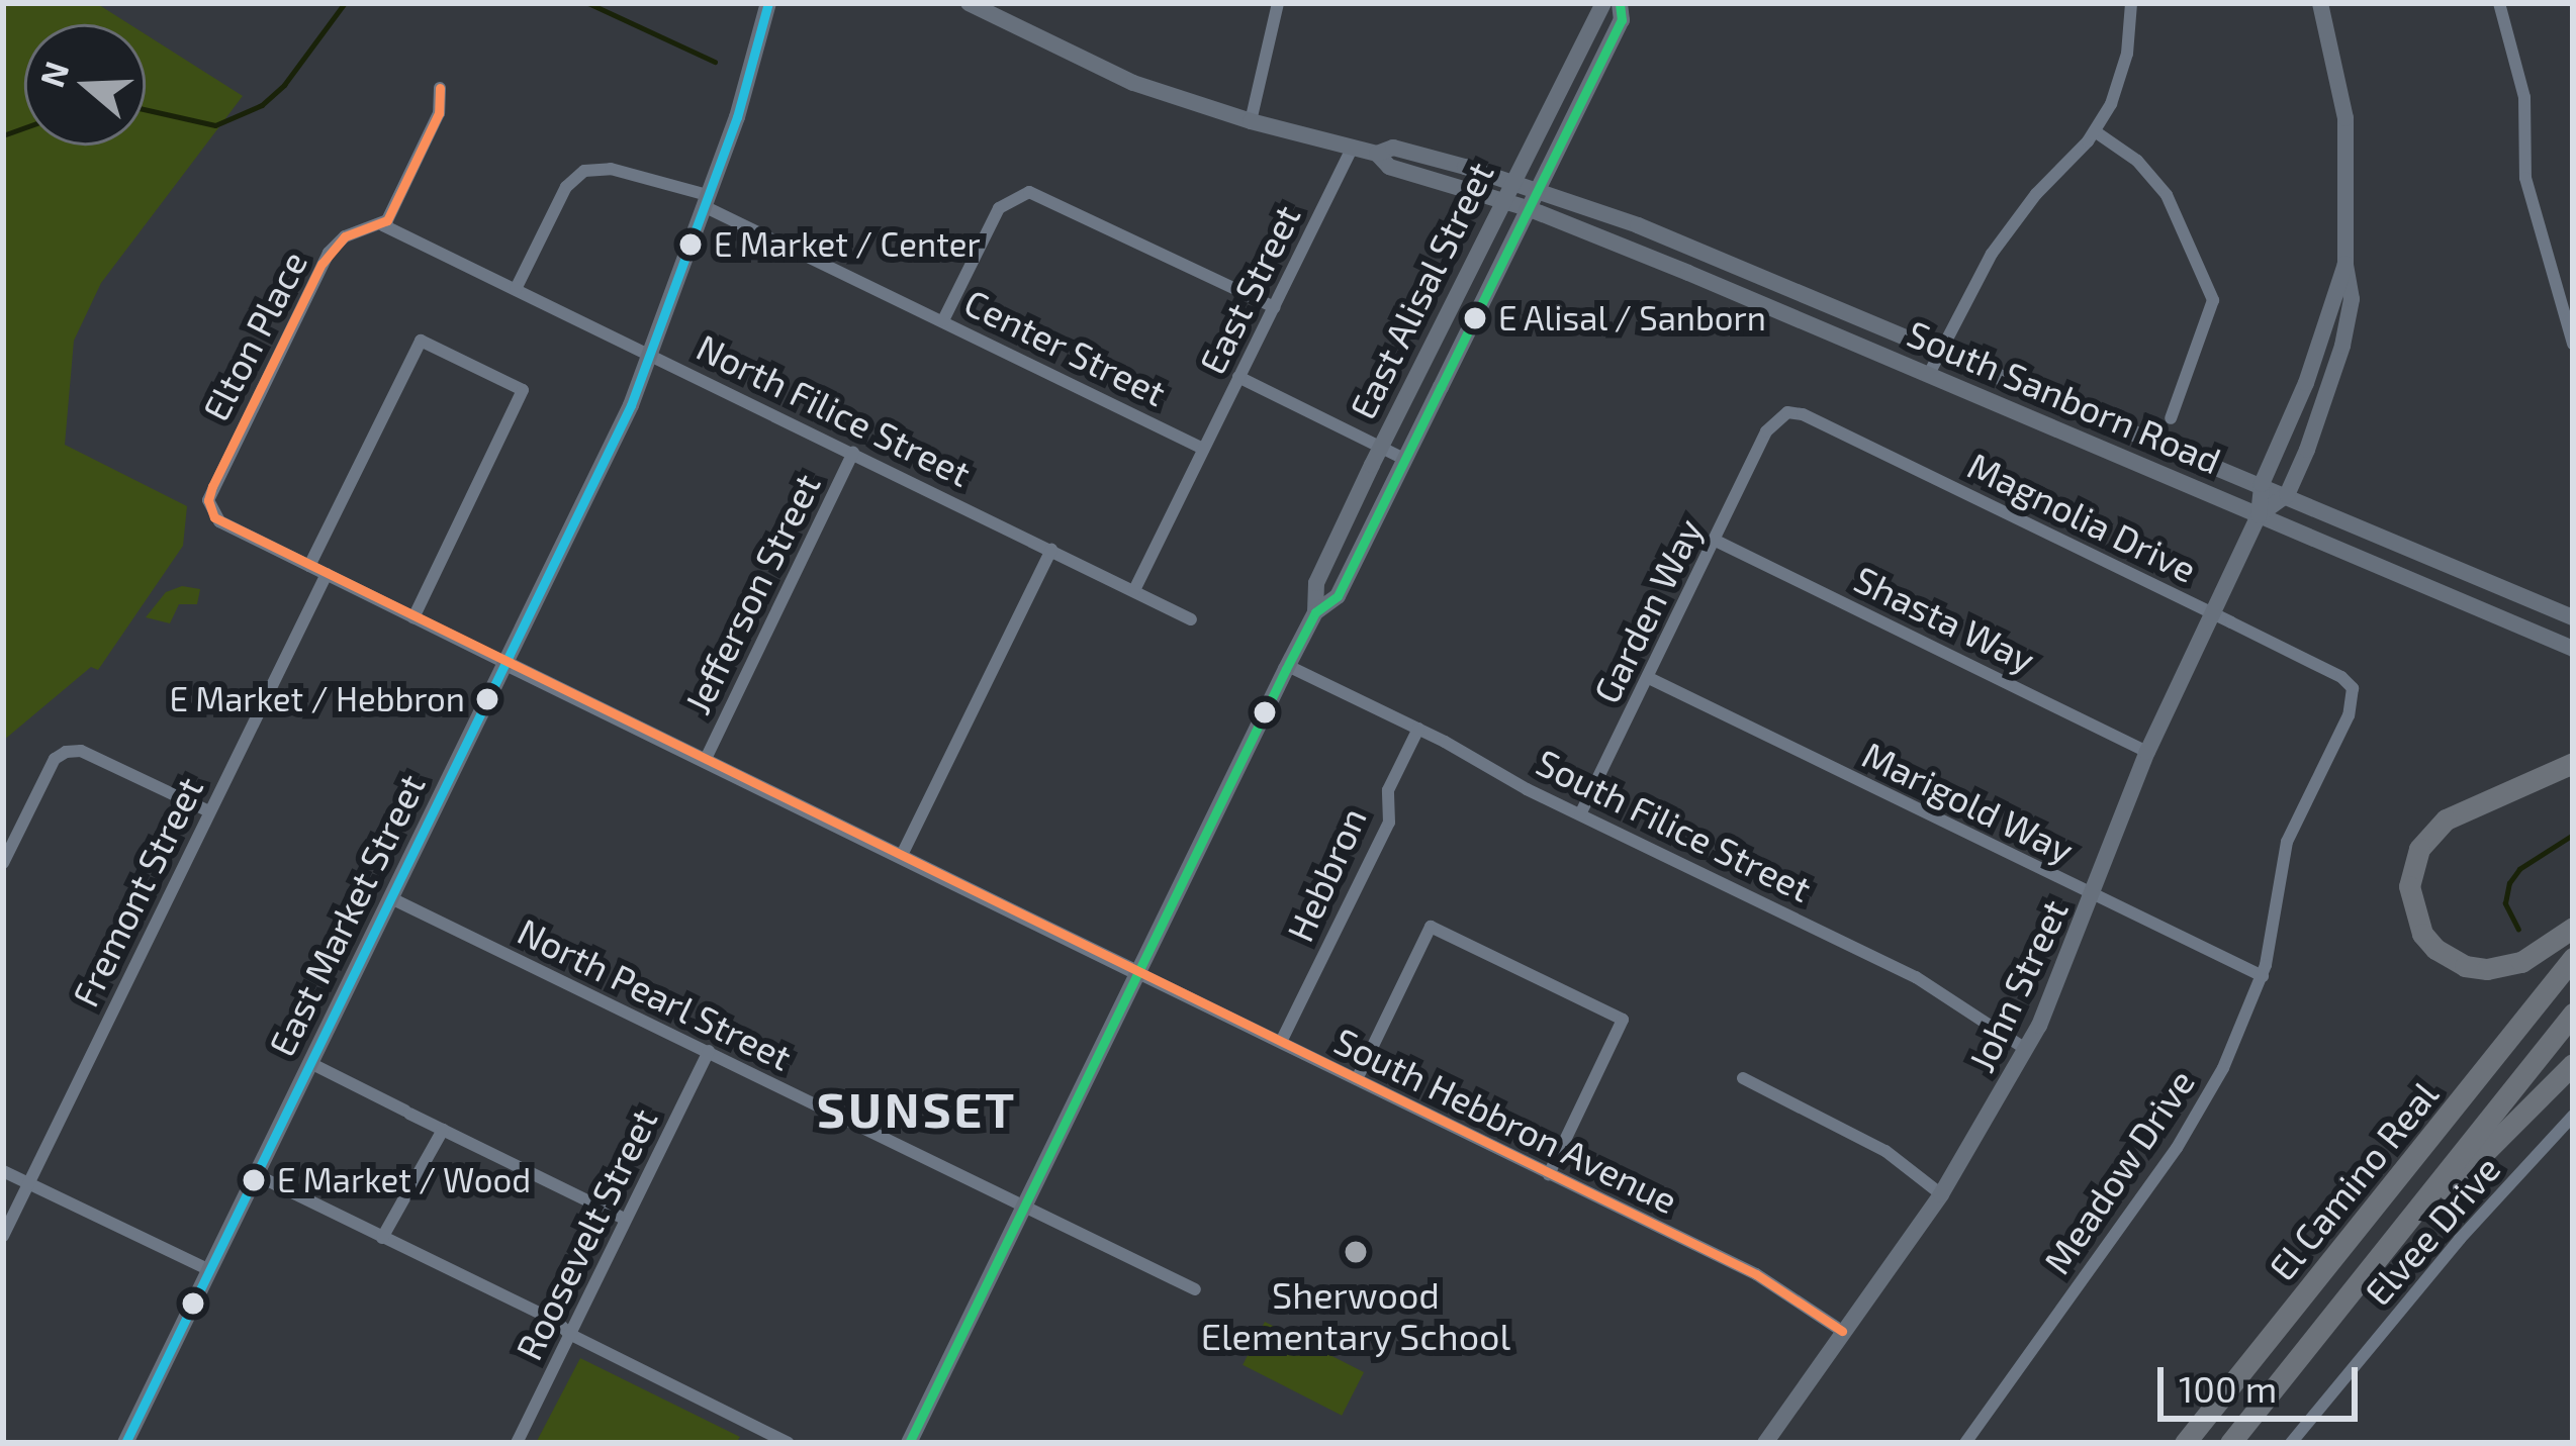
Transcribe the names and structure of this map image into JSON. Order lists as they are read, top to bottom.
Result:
{
  "streets": {
    "highway": ["El Camino Real"],
    "main road": [
      "East Alisal Street",
      "South Sanborn Road",
      "East Market Street",
      "John Street"
    ],
    "street": [
      "East Street",
      "Elton Place",
      "Center Street",
      "North Filice Street",
      "Magnolia Drive",
      "Jefferson Street",
      "Garden Way",
      "Shasta Way",
      "Marigold Way",
      "South Filice Street",
      "Hebbron",
      "Fremont Street",
      "North Pearl Street",
      "South Hebbron Avenue",
      "Meadow Drive",
      "Elvee Drive",
      "Roosevelt Street"
    ]
  },
  "crossings": [
    ["East Street", "Center Street"],
    ["East Street", "North Filice Street"],
    ["East Alisal Street", "South Sanborn Road"],
    ["East Alisal Street", "South Filice Street"],
    ["East Alisal Street", "North Pearl Street"],
    ["East Alisal Street", "South Hebbron Avenue"],
    ["Elton Place", "North Filice Street"],
    ["Center Street", "North Filice Street"],
    ["Center Street", "East Market Street"],
    ["South Sanborn Road", "John Street"],
    ["North Filice Street", "Jefferson Street"],
    ["North Filice Street", "East Market Street"],
    ["Magnolia Drive", "Garden Way"],
    ["Magnolia Drive", "John Street"],
    ["Magnolia Drive", "Meadow Drive"],
    ["Garden Way", "Shasta Way"],
    ["Garden Way", "Marigold Way"],
    ["Garden Way", "South Filice Street"],
    ["Shasta Way", "John Street"],
    ["Marigold Way", "John Street"],
    ["Marigold Way", "Meadow Drive"],
    ["South Filice Street", "Hebbron"],
    ["South Filice Street", "John Street"],
    ["Hebbron", "South Hebbron Avenue"],
    ["East Market Street", "North Pearl Street"],
    ["John Street", "South Hebbron Avenue"],
    ["North Pearl Street", "Roosevelt Street"]
  ],
  "districts": ["SUNSET"],
  "places": [
    "E Market / Center",
    "E Alisal / Sanborn",
    "E Market / Hebbron",
    "E Market / Wood",
    "Sherwood Elementary School"
  ],
  "scale_bar": "100 m",
  "north": "left"
}
